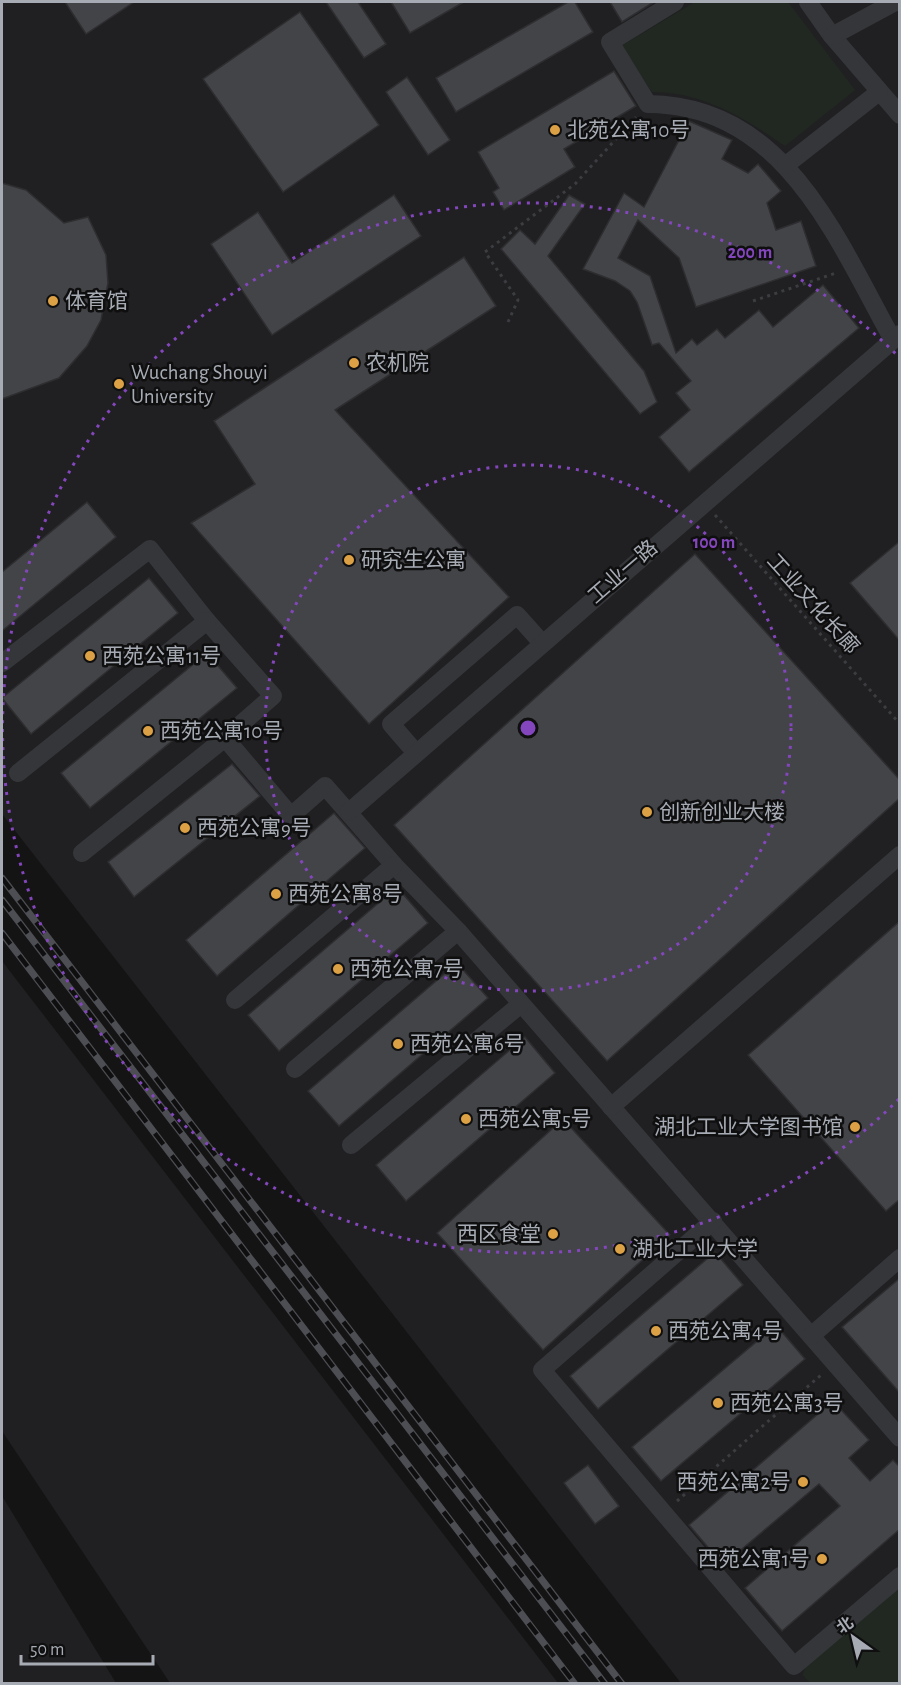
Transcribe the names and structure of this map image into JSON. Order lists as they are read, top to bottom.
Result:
{
  "streets": {
    "street": ["工业一路"],
    "path": ["工业文化长廊"]
  },
  "crossings": [
    ["工业一路", "工业文化长廊"]
  ],
  "places": [
    "北苑公寓10号",
    "体育馆",
    "农机院",
    "Wuchang Shouyi University",
    "研究生公寓",
    "西苑公寓11号",
    "西苑公寓10号",
    "创新创业大楼",
    "西苑公寓9号",
    "西苑公寓8号",
    "西苑公寓7号",
    "西苑公寓6号",
    "西苑公寓5号",
    "湖北工业大学图书馆",
    "西区食堂",
    "湖北工业大学",
    "西苑公寓4号",
    "西苑公寓3号",
    "西苑公寓2号",
    "西苑公寓1号"
  ],
  "scale_bar": "50 m",
  "north": "top left",
  "rings": ["200 m", "100 m"]
}
